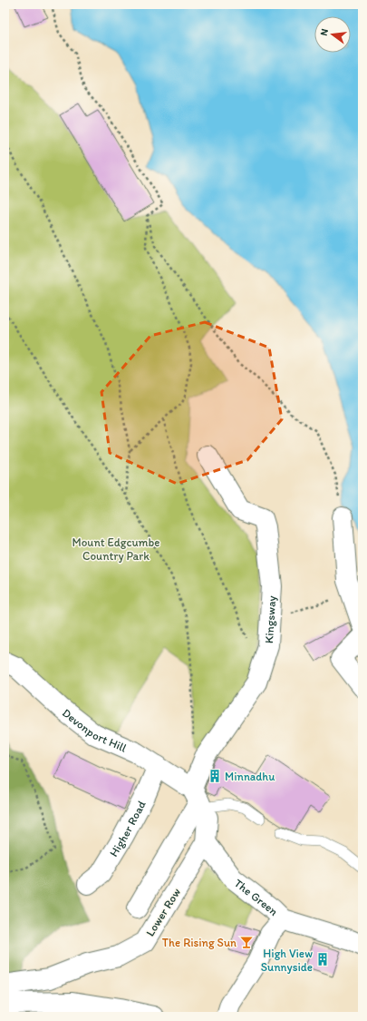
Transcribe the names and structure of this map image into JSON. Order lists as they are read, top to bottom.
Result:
{
  "streets": {
    "street": [
      "Kingsway",
      "Devonport Hill",
      "Higher Road",
      "The Green",
      "Lower Row"
    ]
  },
  "crossings": [
    ["Kingsway", "Devonport Hill"],
    ["Kingsway", "Lower Row"],
    ["Devonport Hill", "Higher Road"],
    ["Devonport Hill", "Lower Row"],
    ["The Green", "Lower Row"]
  ],
  "parks": ["Mount Edgcumbe Country Park"],
  "places": {
    "building": ["Minnadhu", "High View Sunnyside"],
    "bar": ["The Rising Sun"]
  },
  "north": "left"
}
